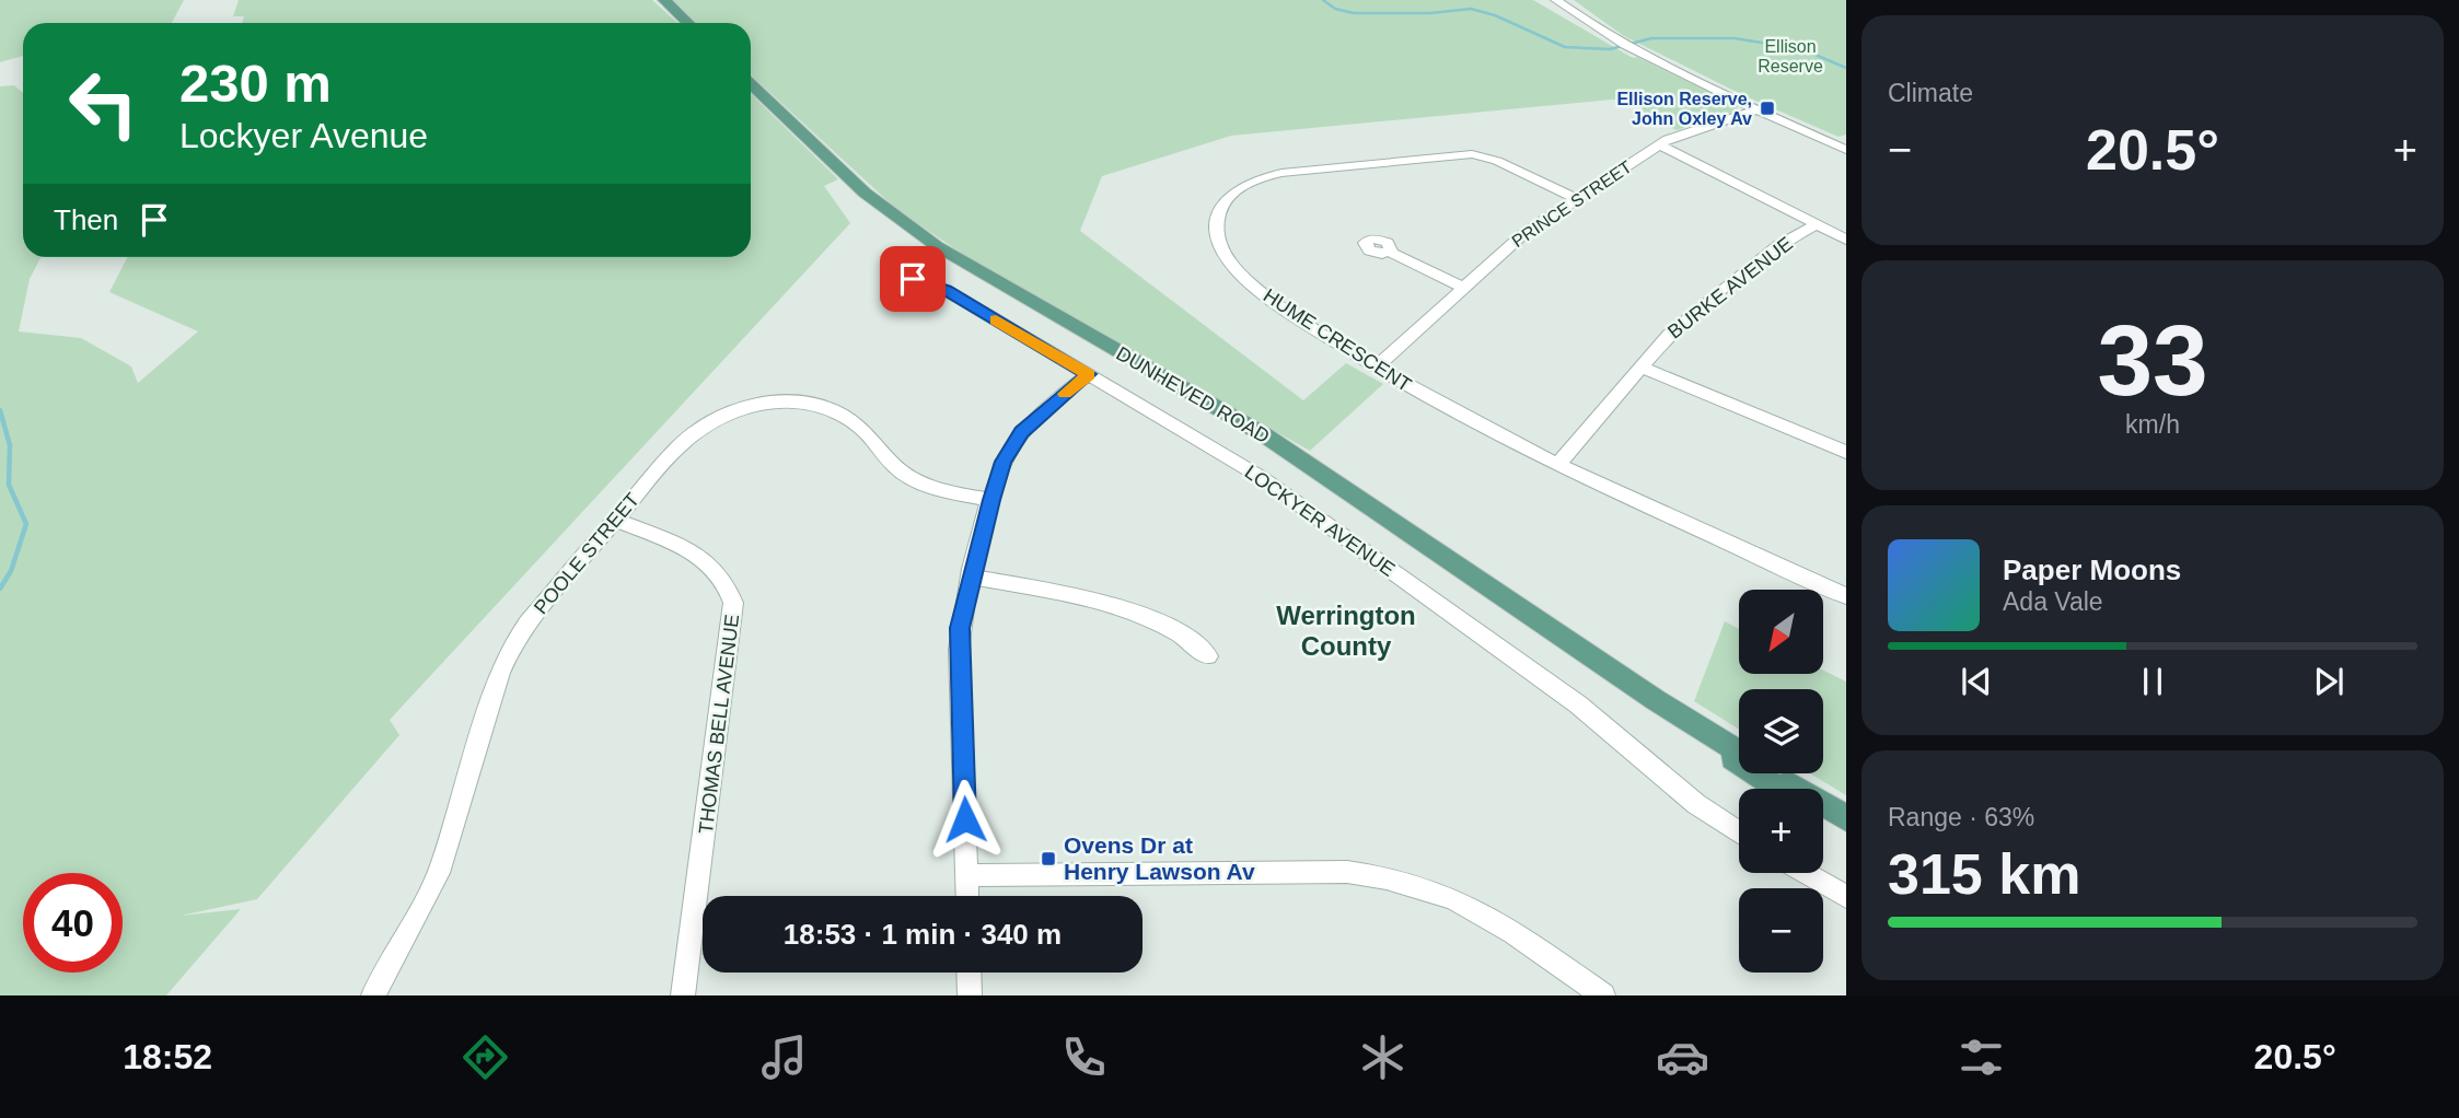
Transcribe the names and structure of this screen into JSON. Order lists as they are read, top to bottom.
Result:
{
  "streets": {
    "main road": ["DUNHEVED ROAD"],
    "street": [
      "PRINCE STREET",
      "BURKE AVENUE",
      "HUME CRESCENT",
      "LOCKYER AVENUE",
      "POOLE STREET",
      "THOMAS BELL AVENUE"
    ]
  },
  "crossings": [
    ["PRINCE STREET", "HUME CRESCENT"],
    ["BURKE AVENUE", "HUME CRESCENT"],
    ["POOLE STREET", "THOMAS BELL AVENUE"]
  ],
  "districts": ["Werrington County"],
  "parks": ["Ellison Reserve"],
  "places": {
    "transit": ["Ellison Reserve, John Oxley Av", "Ovens Dr at Henry Lawson Av"]
  },
  "north": "bottom left",
  "page": {
    "tile": [
      "Climate",
      ["33", "km/h"],
      ["Range · 63%", "315 km"]
    ],
    "turn": ["230 m", "Lockyer Avenue"],
    "heat": ["−", "20.5°", "+"],
    "then": "Then",
    "song": ["Paper Moons", "Ada Vale"],
    "map_buttons": ["+", "−"],
    "limit": "40",
    "trip": "18:53 · 1 min · 340 m",
    "tabs": ["18:52", "20.5°"]
  }
}
